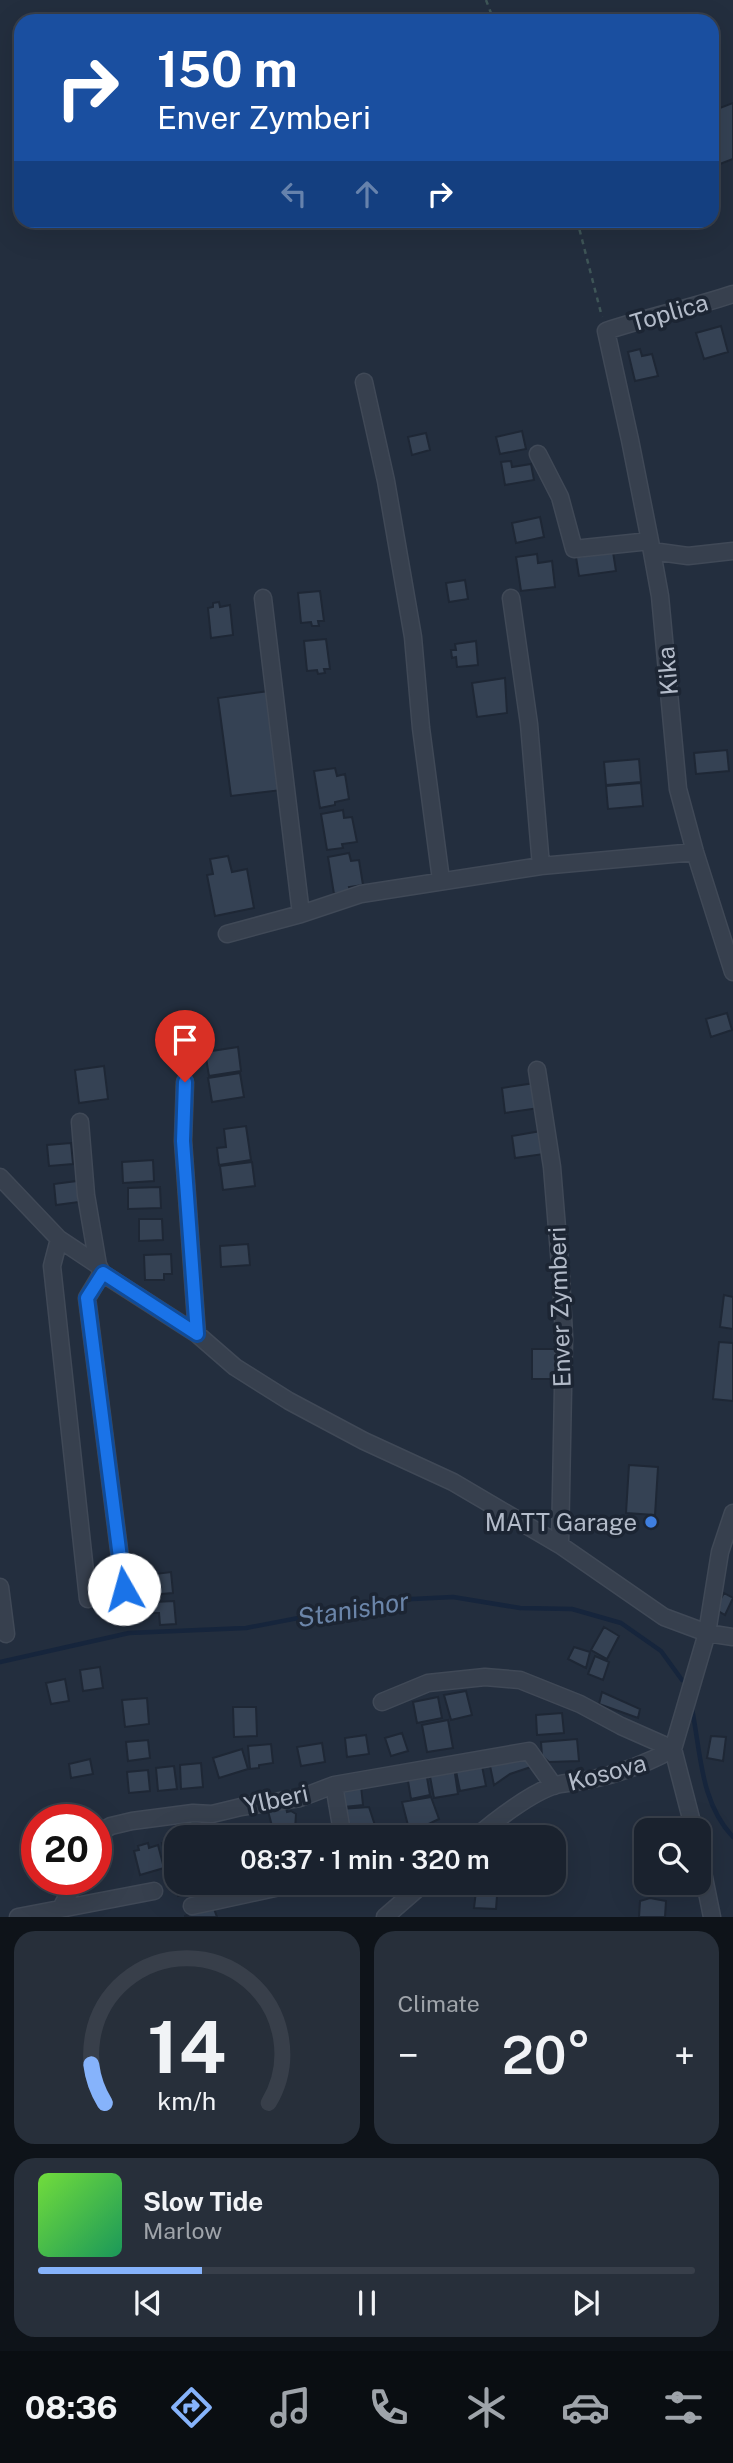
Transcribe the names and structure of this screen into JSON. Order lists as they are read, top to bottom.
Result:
{
  "streets": {
    "street": [
      "Toplica",
      "Kika",
      "Enver Zymberi",
      "Kosova",
      "Ylberi"
    ]
  },
  "crossings": [
    ["Toplica", "Kika"],
    ["Kosova", "Ylberi"]
  ],
  "water": ["Stanishor"],
  "places": ["MATT Garage"],
  "page": {
    "turn": ["150 m", "Enver Zymberi"],
    "limit": "20",
    "trip": "08:37 · 1 min · 320 m",
    "tile": "Climate",
    "heat": ["−", "20°", "+"],
    "song": ["Slow Tide", "Marlow"],
    "tabs": "08:36",
    "gauge": ["14", "km/h"]
  }
}
